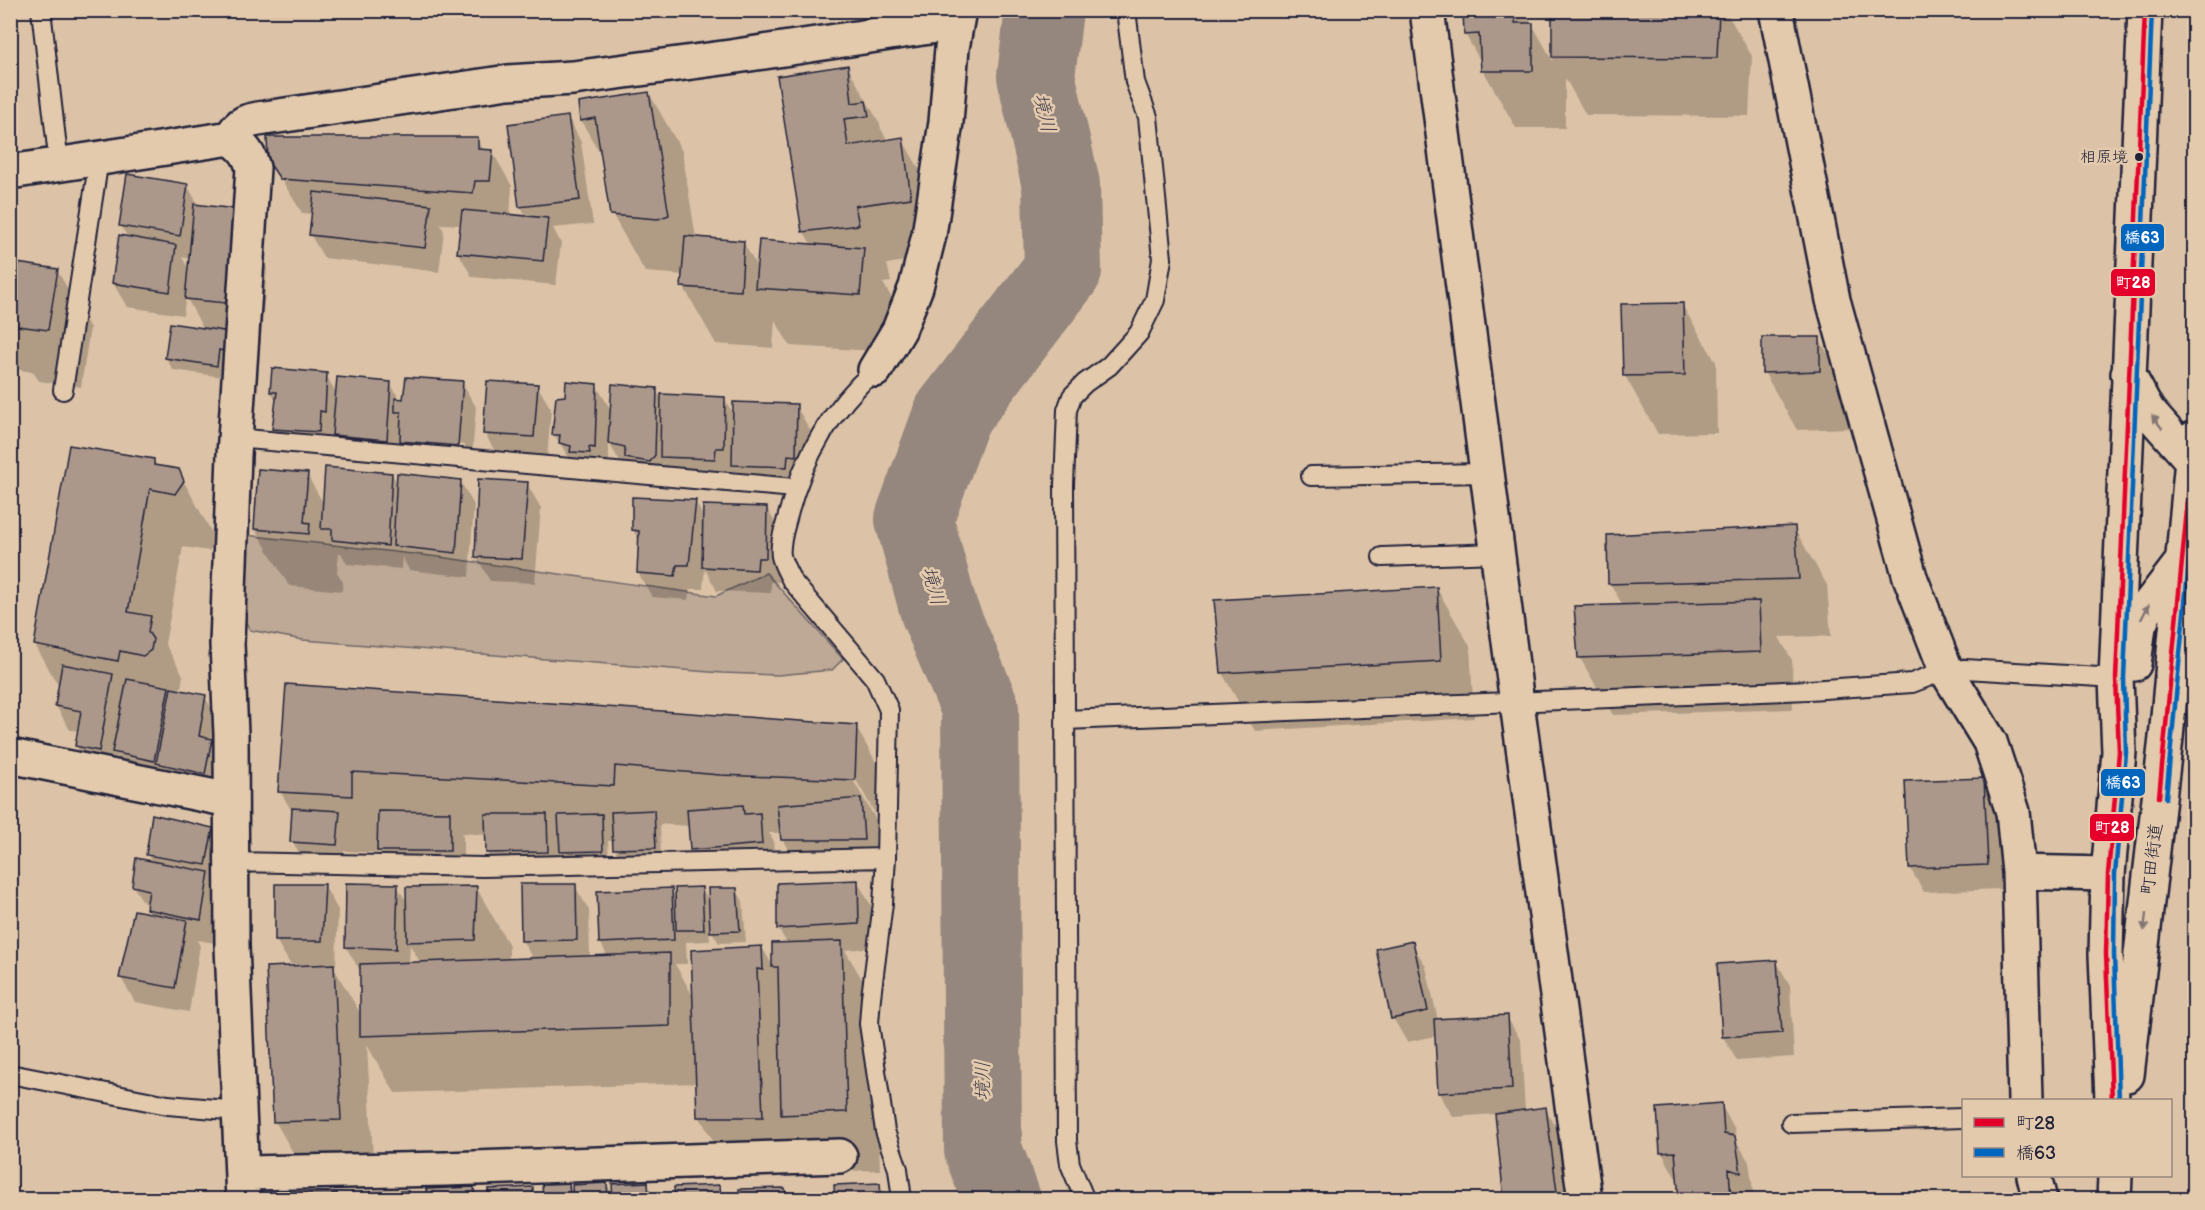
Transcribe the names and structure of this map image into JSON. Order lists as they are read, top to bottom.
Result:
{
  "streets": {
    "street": ["町田街道"]
  },
  "water": ["境川"],
  "places": ["相原境"],
  "lines": ["transit line 町28", "transit line 橋63"],
  "legend": ["町28", "橋63"]
}
